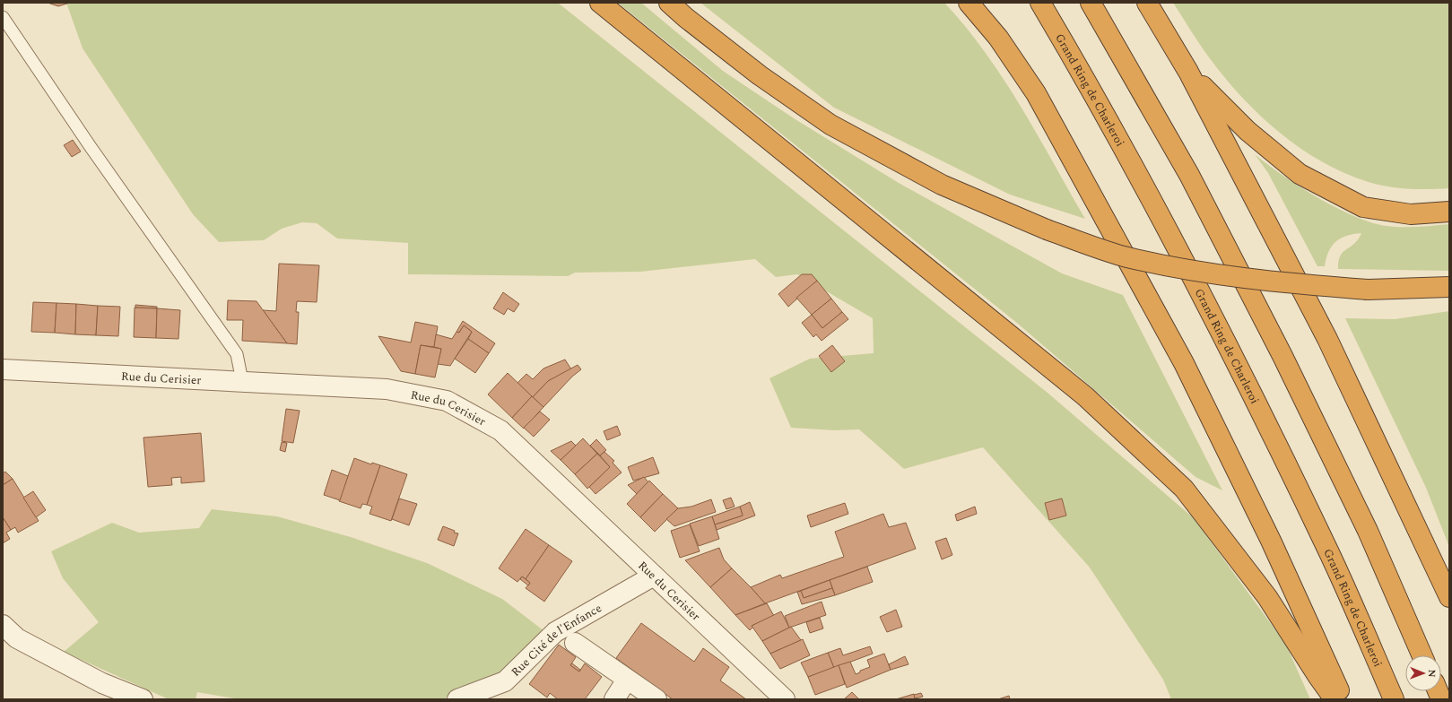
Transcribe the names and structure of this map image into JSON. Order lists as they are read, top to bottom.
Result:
{
  "streets": {
    "highway": ["Grand Ring de Charleroi"],
    "street": ["Rue du Cerisier", "Rue Cité de l'Enfance"]
  },
  "crossings": [
    ["Rue du Cerisier", "Rue Cité de l'Enfance"]
  ],
  "north": "right"
}
